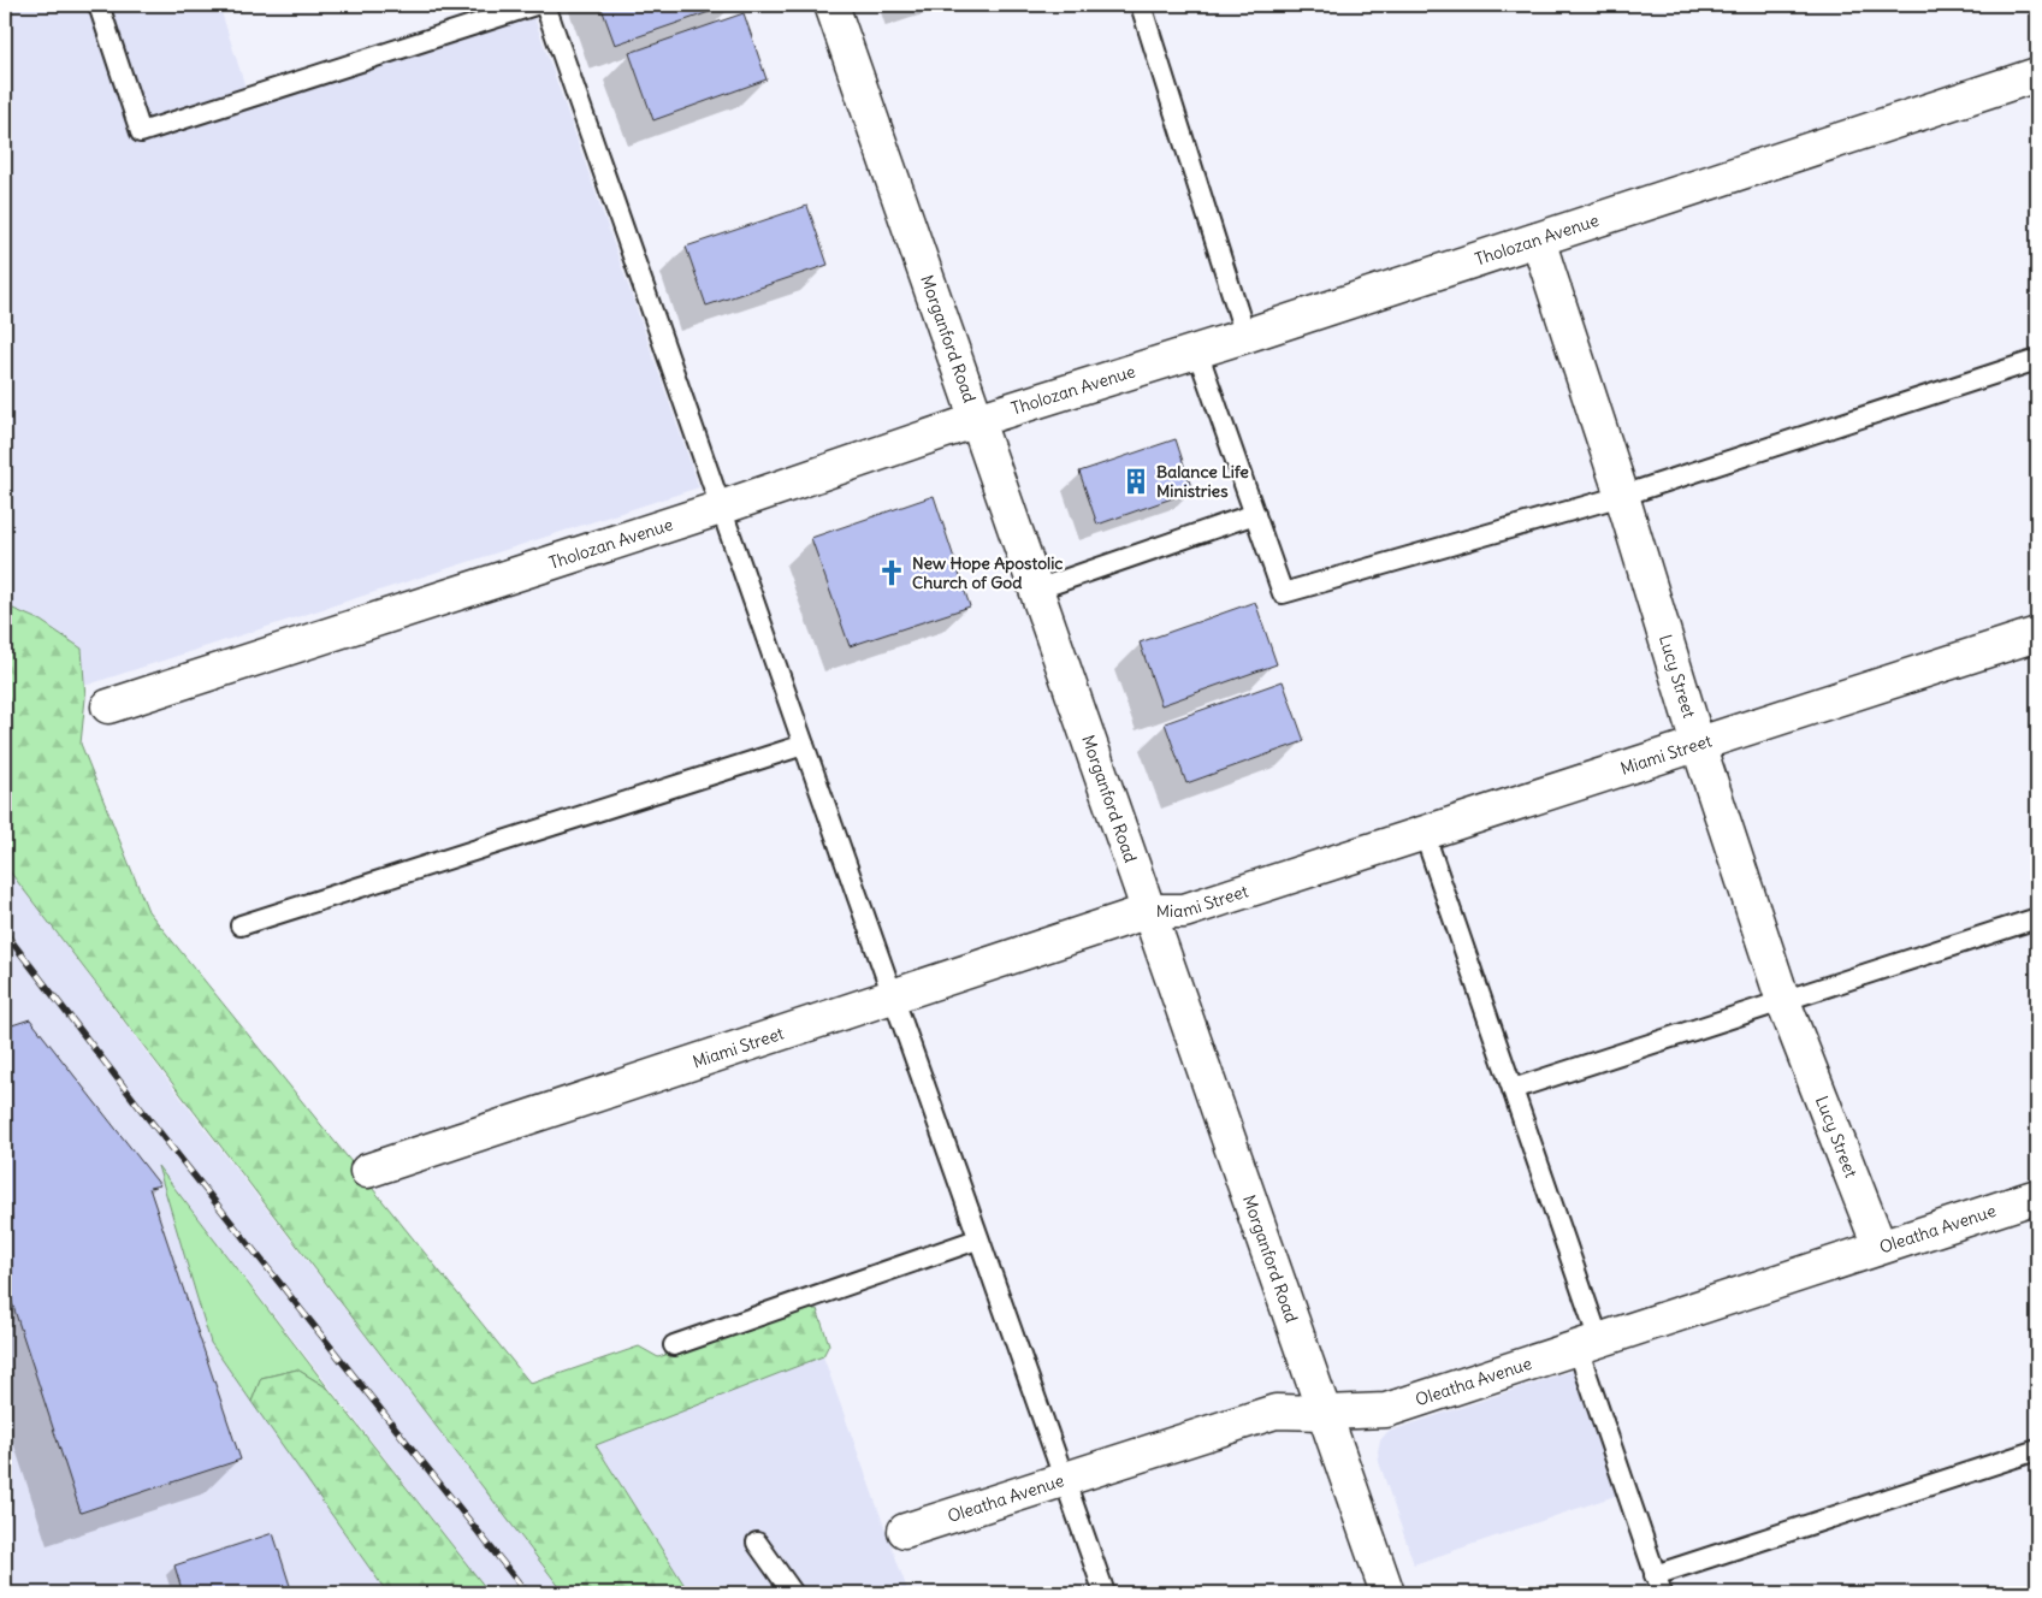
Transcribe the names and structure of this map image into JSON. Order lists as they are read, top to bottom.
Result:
{
  "streets": {
    "street": [
      "Tholozan Avenue",
      "Morganford Road",
      "Lucy Street",
      "Miami Street",
      "Oleatha Avenue"
    ]
  },
  "crossings": [
    ["Tholozan Avenue", "Morganford Road"],
    ["Tholozan Avenue", "Lucy Street"],
    ["Morganford Road", "Miami Street"],
    ["Morganford Road", "Oleatha Avenue"],
    ["Lucy Street", "Miami Street"],
    ["Lucy Street", "Oleatha Avenue"]
  ],
  "places": {
    "building": ["Balance Life Ministries"],
    "church": ["New Hope Apostolic Church of God"]
  }
}
